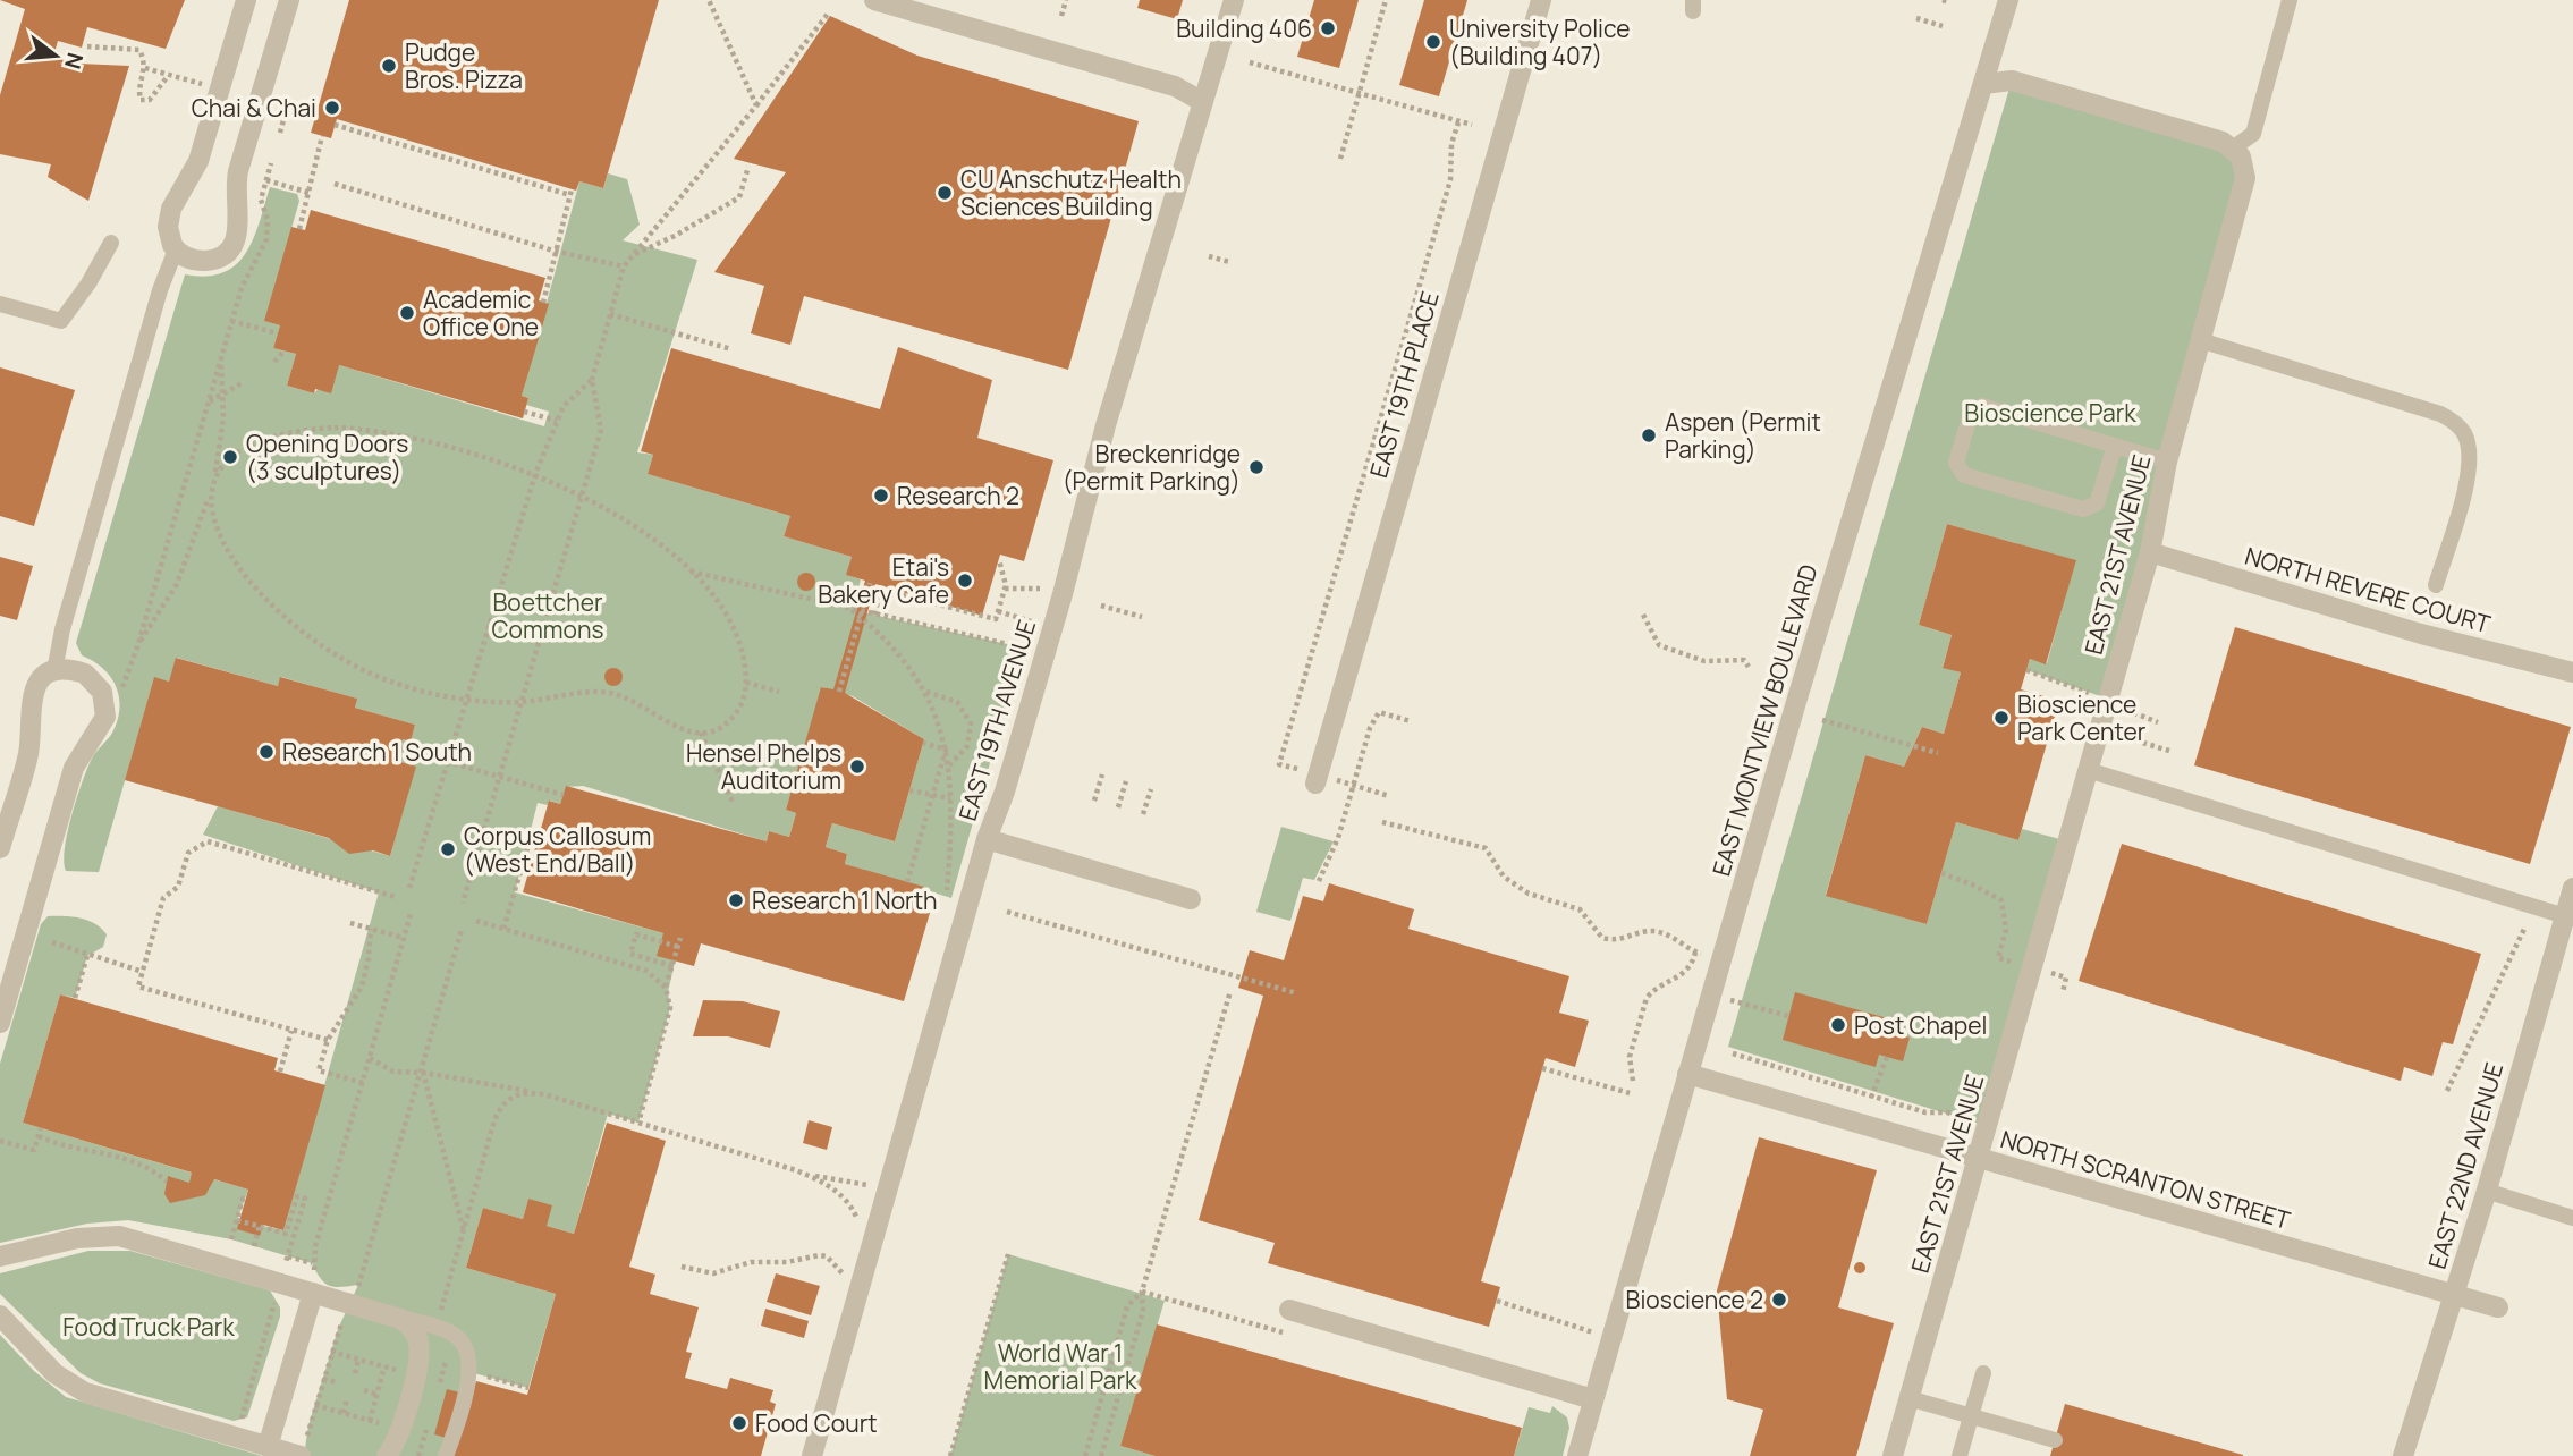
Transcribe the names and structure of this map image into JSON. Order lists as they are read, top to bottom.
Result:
{
  "streets": {
    "street": [
      "EAST 19TH PLACE",
      "EAST 21ST AVENUE",
      "NORTH REVERE COURT",
      "EAST 19TH AVENUE",
      "EAST MONTVIEW BOULEVARD",
      "EAST 22ND AVENUE",
      "NORTH SCRANTON STREET"
    ]
  },
  "crossings": [
    ["EAST 21ST AVENUE", "NORTH REVERE COURT"],
    ["EAST 21ST AVENUE", "NORTH SCRANTON STREET"],
    ["EAST MONTVIEW BOULEVARD", "NORTH SCRANTON STREET"],
    ["EAST 22ND AVENUE", "NORTH SCRANTON STREET"]
  ],
  "parks": [
    "Bioscience Park",
    "Boettcher Commons",
    "Food Truck Park",
    "World War 1 Memorial Park"
  ],
  "places": [
    "Building 406",
    "University Police (Building 407)",
    "Pudge Bros. Pizza",
    "Chai & Chai",
    "CU Anschutz Health Sciences Building",
    "Academic Office One",
    "Aspen (Permit Parking)",
    "Opening Doors (3 sculptures)",
    "Breckenridge (Permit Parking)",
    "Research 2",
    "Etai's Bakery Cafe",
    "Bioscience Park Center",
    "Research 1 South",
    "Hensel Phelps Auditorium",
    "Corpus Callosum (West End/Ball)",
    "Research 1 North",
    "Post Chapel",
    "Bioscience 2",
    "Food Court"
  ],
  "north": "right"
}
